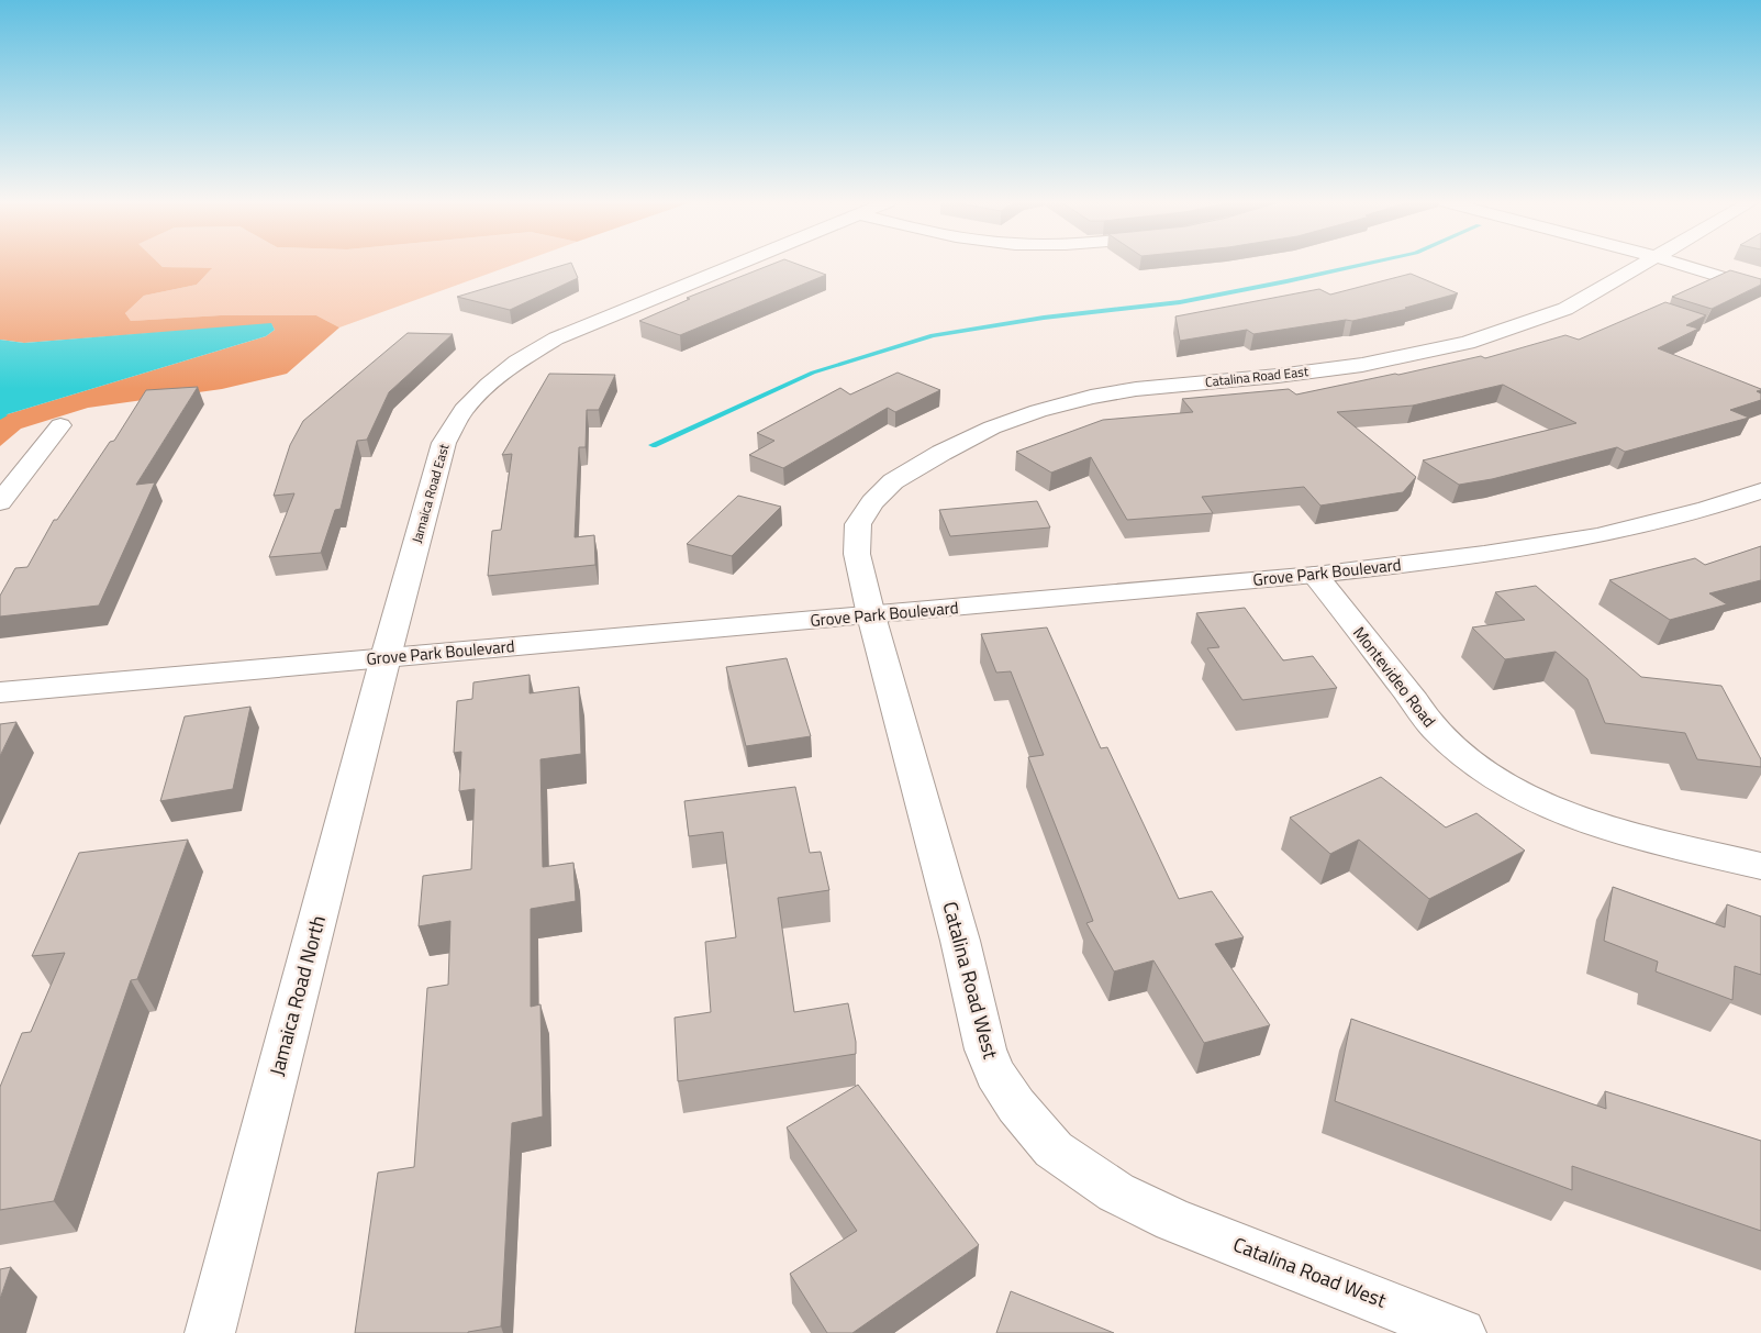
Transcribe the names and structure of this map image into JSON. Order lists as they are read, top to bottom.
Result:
{
  "streets": {
    "street": [
      "Catalina Road East",
      "Jamaica Road East",
      "Grove Park Boulevard",
      "Montevideo Road",
      "Catalina Road West",
      "Jamaica Road North"
    ]
  },
  "crossings": [
    ["Catalina Road East", "Grove Park Boulevard"],
    ["Catalina Road East", "Catalina Road West"],
    ["Jamaica Road East", "Grove Park Boulevard"],
    ["Jamaica Road East", "Jamaica Road North"],
    ["Grove Park Boulevard", "Montevideo Road"],
    ["Grove Park Boulevard", "Catalina Road West"],
    ["Grove Park Boulevard", "Jamaica Road North"]
  ]
}
